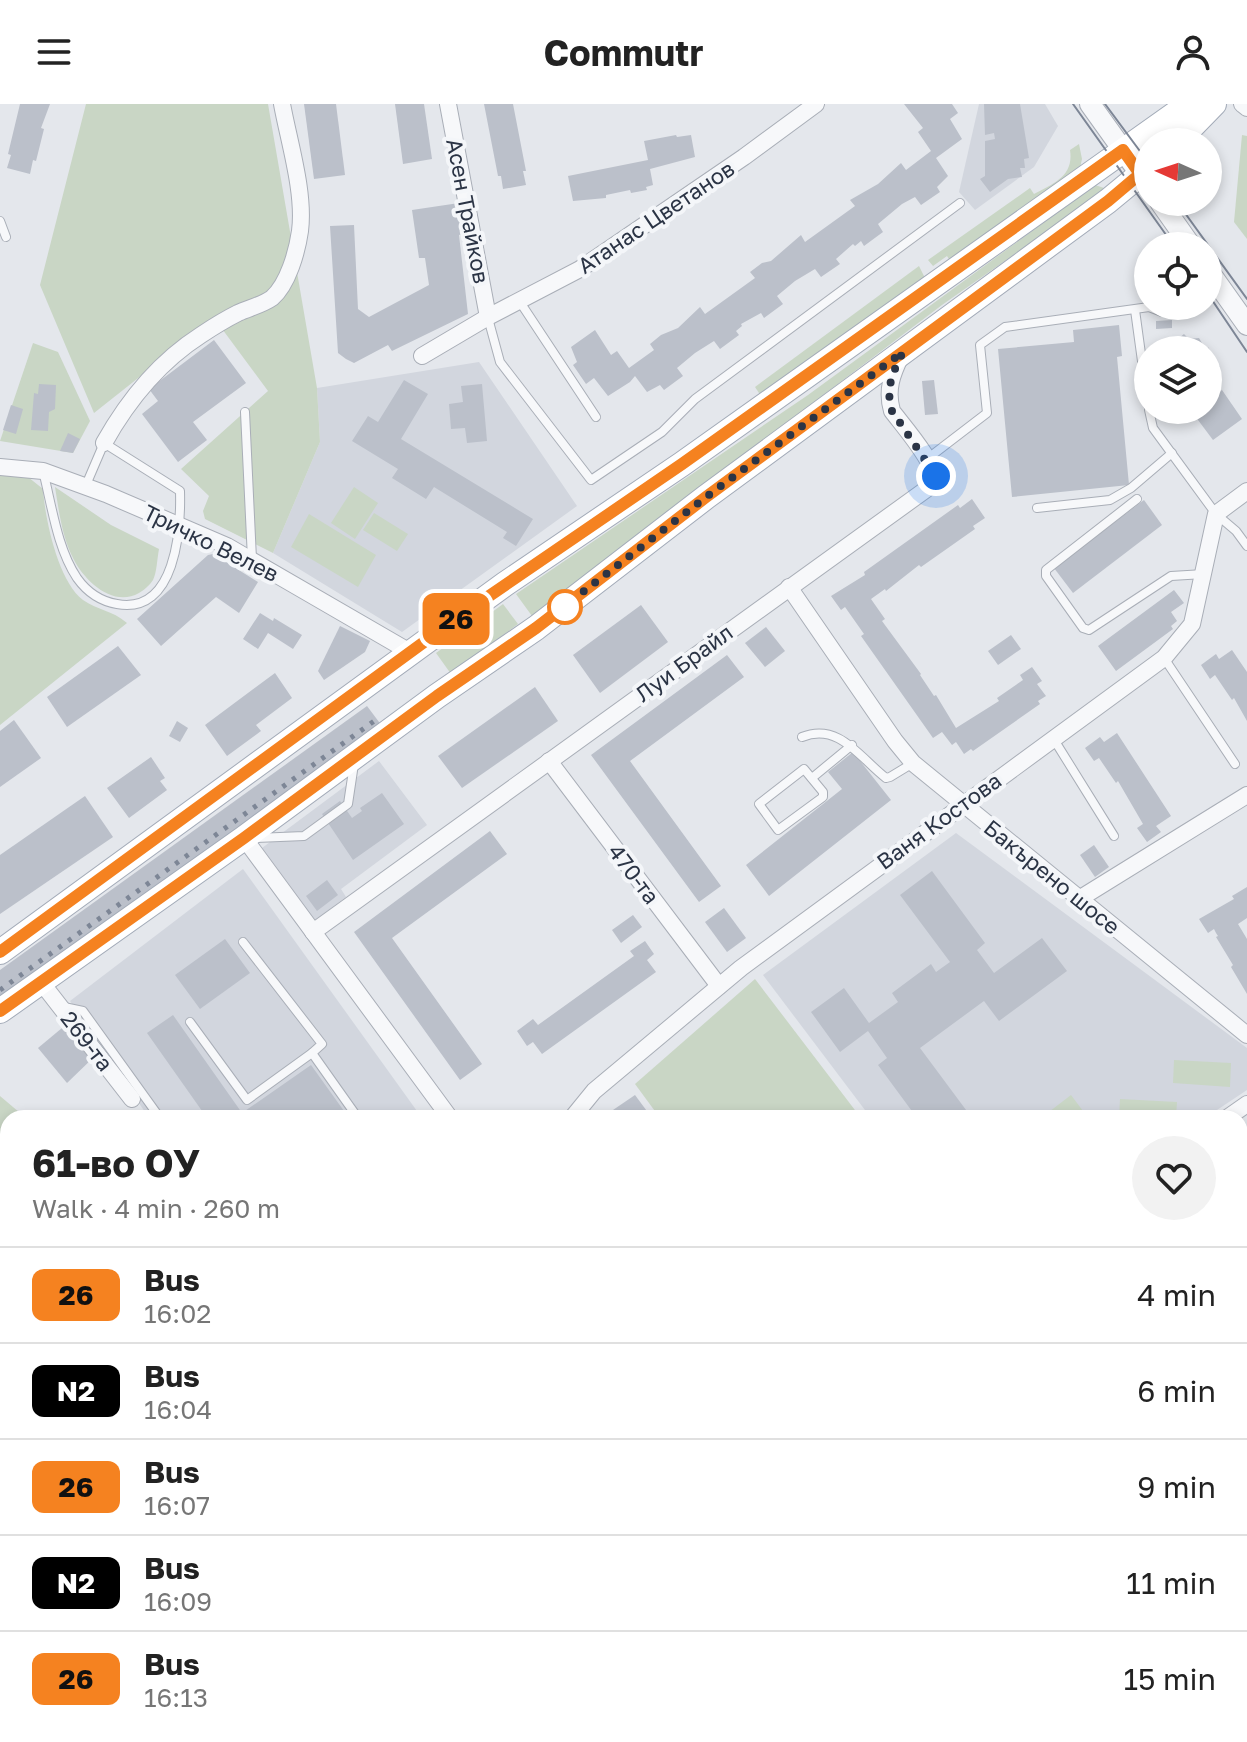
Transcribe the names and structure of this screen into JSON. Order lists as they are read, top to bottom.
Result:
{
  "streets": {
    "street": [
      "Асен Трайков",
      "Атанас Цветанов",
      "Тричко Велев",
      "Луи Брайл",
      "Ваня Костова",
      "470-та",
      "Бакърено шосе",
      "269-та"
    ]
  },
  "crossings": [
    ["Асен Трайков", "Атанас Цветанов"],
    ["Луи Брайл", "470-та"],
    ["Луи Брайл", "Бакърено шосе"],
    ["Ваня Костова", "470-та"],
    ["Ваня Костова", "Бакърено шосе"]
  ],
  "lines": ["bus line 26"],
  "north": "left",
  "page": {
    "header": "Commutr",
    "on_map": "26",
    "heading": ["61-во ОУ", "Walk · 4 min · 260 m"],
    "list": [
      {
        "mark": "26",
        "name": "Bus",
        "note": "16:02",
        "value": "4 min"
      },
      {
        "mark": "N2",
        "name": "Bus",
        "note": "16:04",
        "value": "6 min"
      },
      {
        "mark": "26",
        "name": "Bus",
        "note": "16:07",
        "value": "9 min"
      },
      {
        "mark": "N2",
        "name": "Bus",
        "note": "16:09",
        "value": "11 min"
      },
      {
        "mark": "26",
        "name": "Bus",
        "note": "16:13",
        "value": "15 min"
      }
    ]
  }
}
